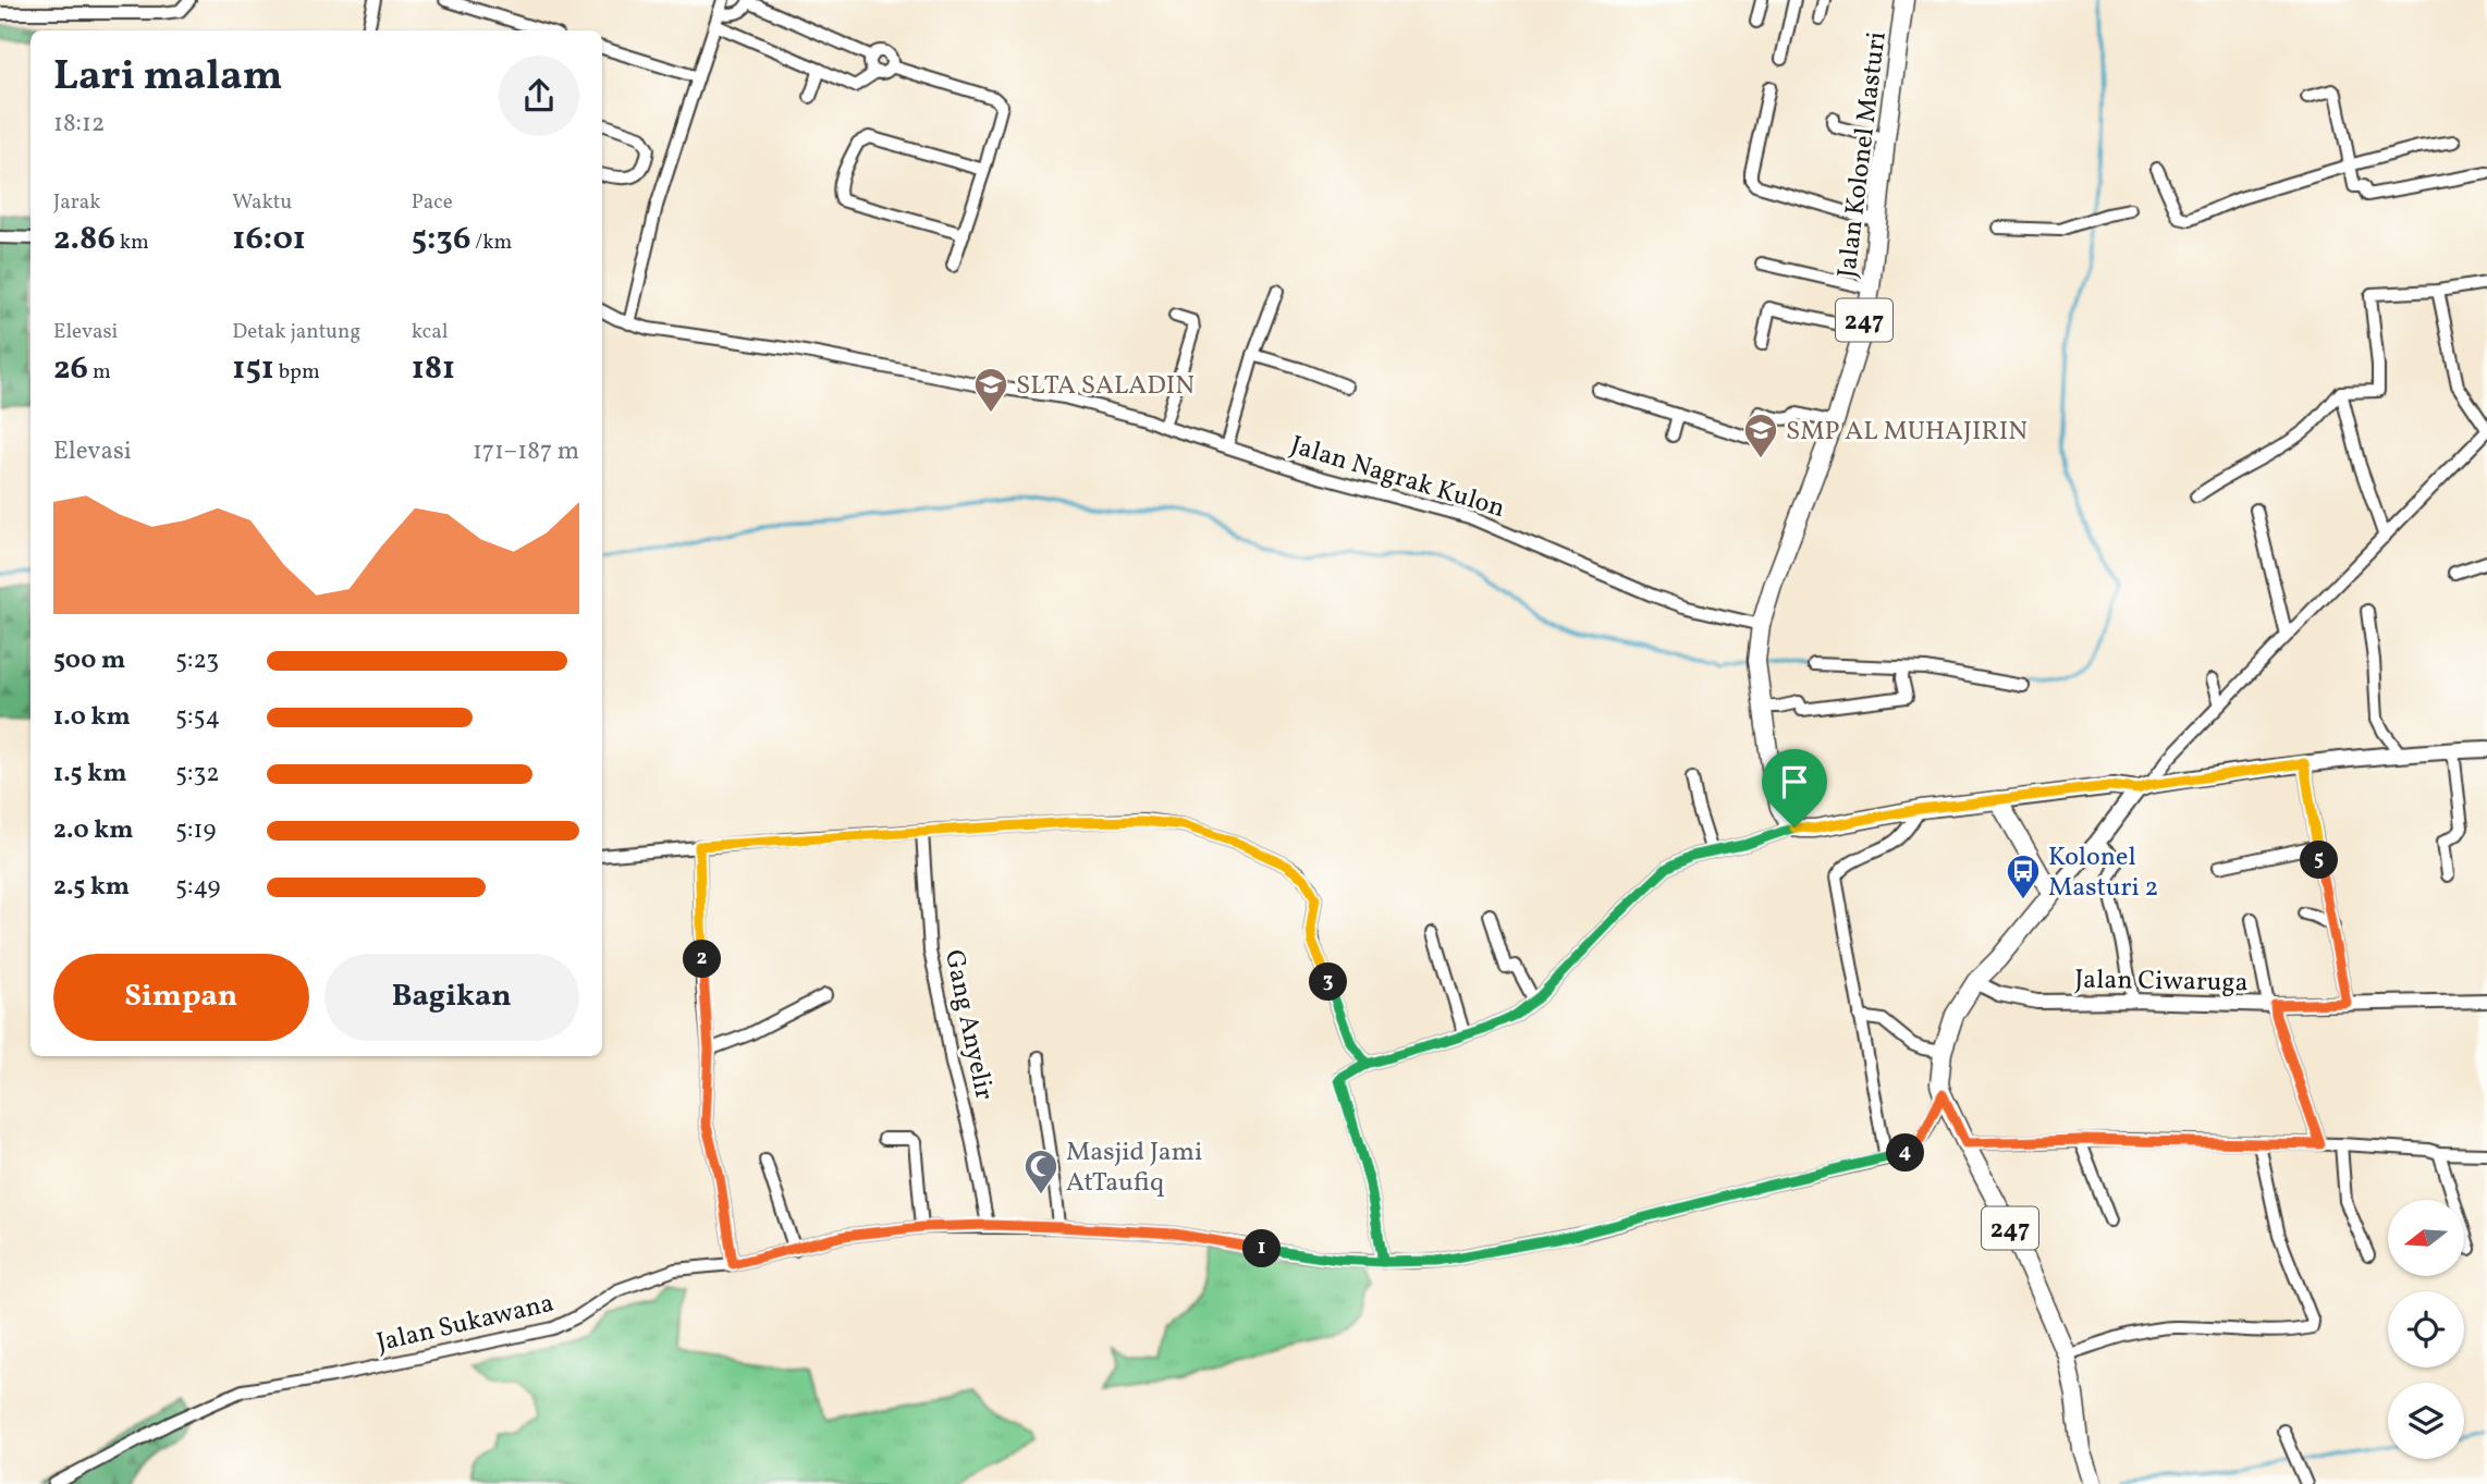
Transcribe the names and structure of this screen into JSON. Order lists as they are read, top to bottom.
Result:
{
  "streets": {
    "main road": ["Jalan Kolonel Masturi", "247"],
    "street": [
      "Jalan Nagrak Kulon",
      "Jalan Ciwaruga",
      "Gang Anyelir",
      "Jalan Sukawana"
    ]
  },
  "crossings": [
    ["Jalan Kolonel Masturi", "Jalan Nagrak Kulon"],
    ["247", "Jalan Ciwaruga"],
    ["247", "Jalan Sukawana"],
    ["Gang Anyelir", "Jalan Sukawana"]
  ],
  "places": {
    "school or university": ["SLTA SALADIN", "SMP AL MUHAJIRIN"],
    "bus stop": ["Kolonel Masturi 2"],
    "mosque": ["Masjid Jami AtTaufiq"]
  },
  "north": "left",
  "page": {
    "heading": ["Lari malam", "18:12"],
    "stats": [
      ["Jarak", "2.86 km"],
      ["Waktu", "16:01"],
      ["Pace", "5:36 /km"],
      ["Elevasi", "26 m"],
      ["Detak jantung", "151 bpm"],
      ["kcal", "181"]
    ],
    "chart": ["Elevasi", "171–187 m"],
    "list": [
      {
        "name": "500 m",
        "note": "5:23"
      },
      {
        "name": "1.0 km",
        "note": "5:54"
      },
      {
        "name": "1.5 km",
        "note": "5:32"
      },
      {
        "name": "2.0 km",
        "note": "5:19"
      },
      {
        "name": "2.5 km",
        "note": "5:49"
      }
    ],
    "pins": [
      "5",
      "2",
      "3",
      "4",
      "1"
    ],
    "buttons": ["Simpan", "Bagikan"]
  }
}
